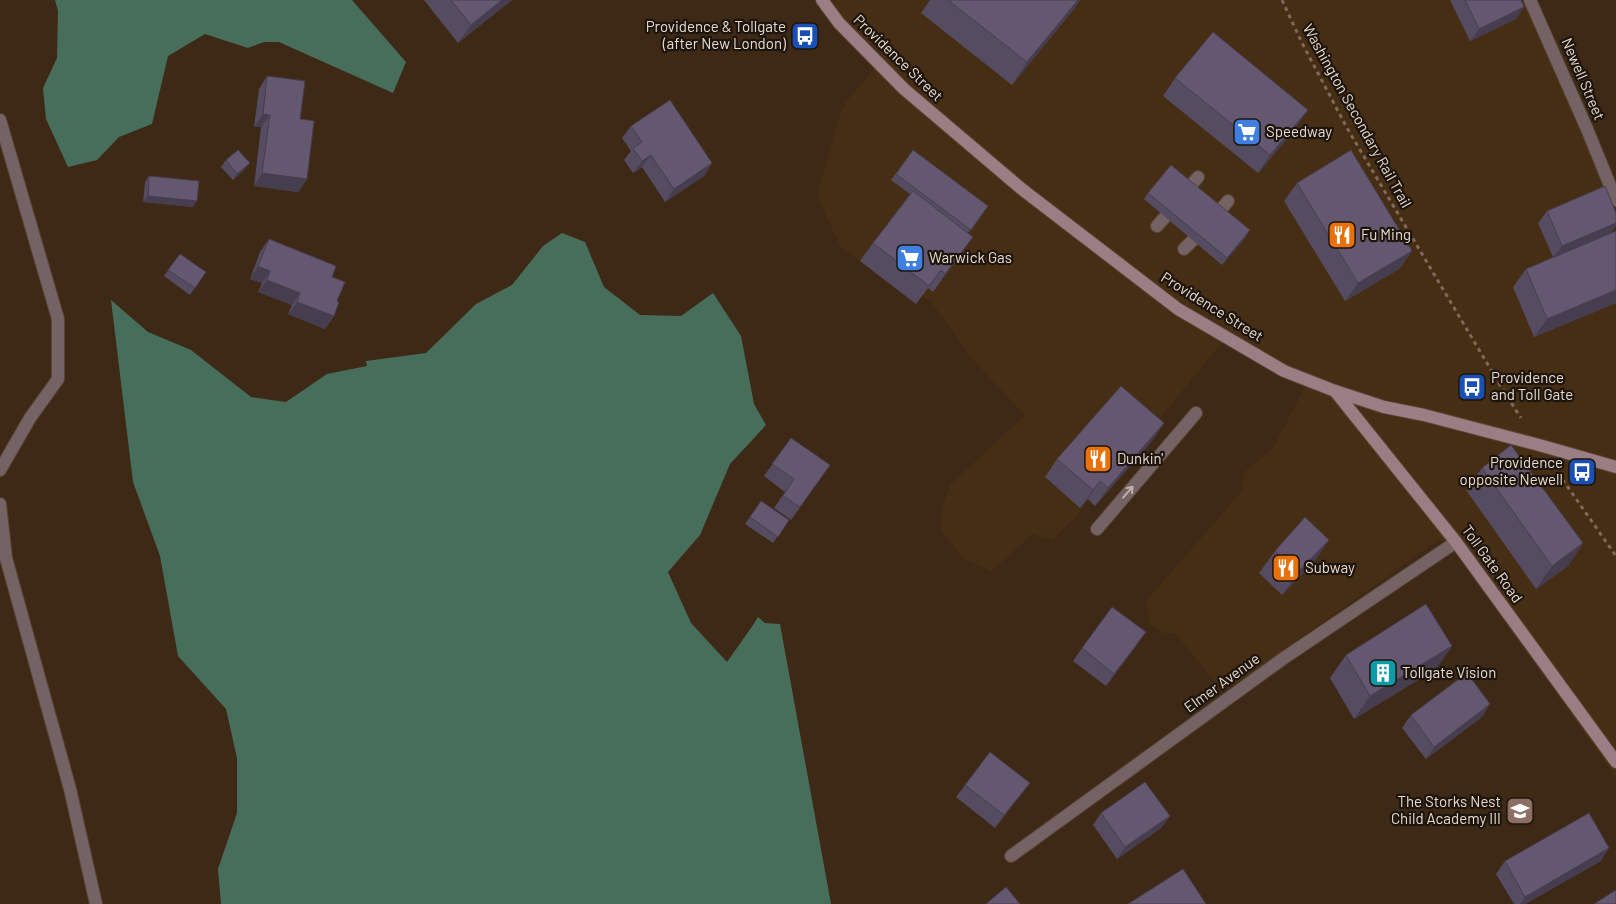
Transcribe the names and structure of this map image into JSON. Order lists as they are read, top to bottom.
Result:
{
  "streets": {
    "main road": ["Providence Street", "Toll Gate Road"],
    "street": ["Newell Street", "Elmer Avenue"],
    "path": ["Washington Secondary Rail Trail"]
  },
  "crossings": [
    ["Providence Street", "Washington Secondary Rail Trail"],
    ["Providence Street", "Toll Gate Road"],
    ["Toll Gate Road", "Elmer Avenue"]
  ],
  "places": {
    "bus stop": ["Providence & Tollgate (after New London)", "Providence and Toll Gate", "Providence opposite Newell"],
    "supermarket": ["Speedway", "Warwick Gas"],
    "restaurant": ["Fu Ming", "Dunkin'", "Subway"],
    "building": ["Tollgate Vision"],
    "school or university": ["The Storks Nest Child Academy III"]
  }
}
